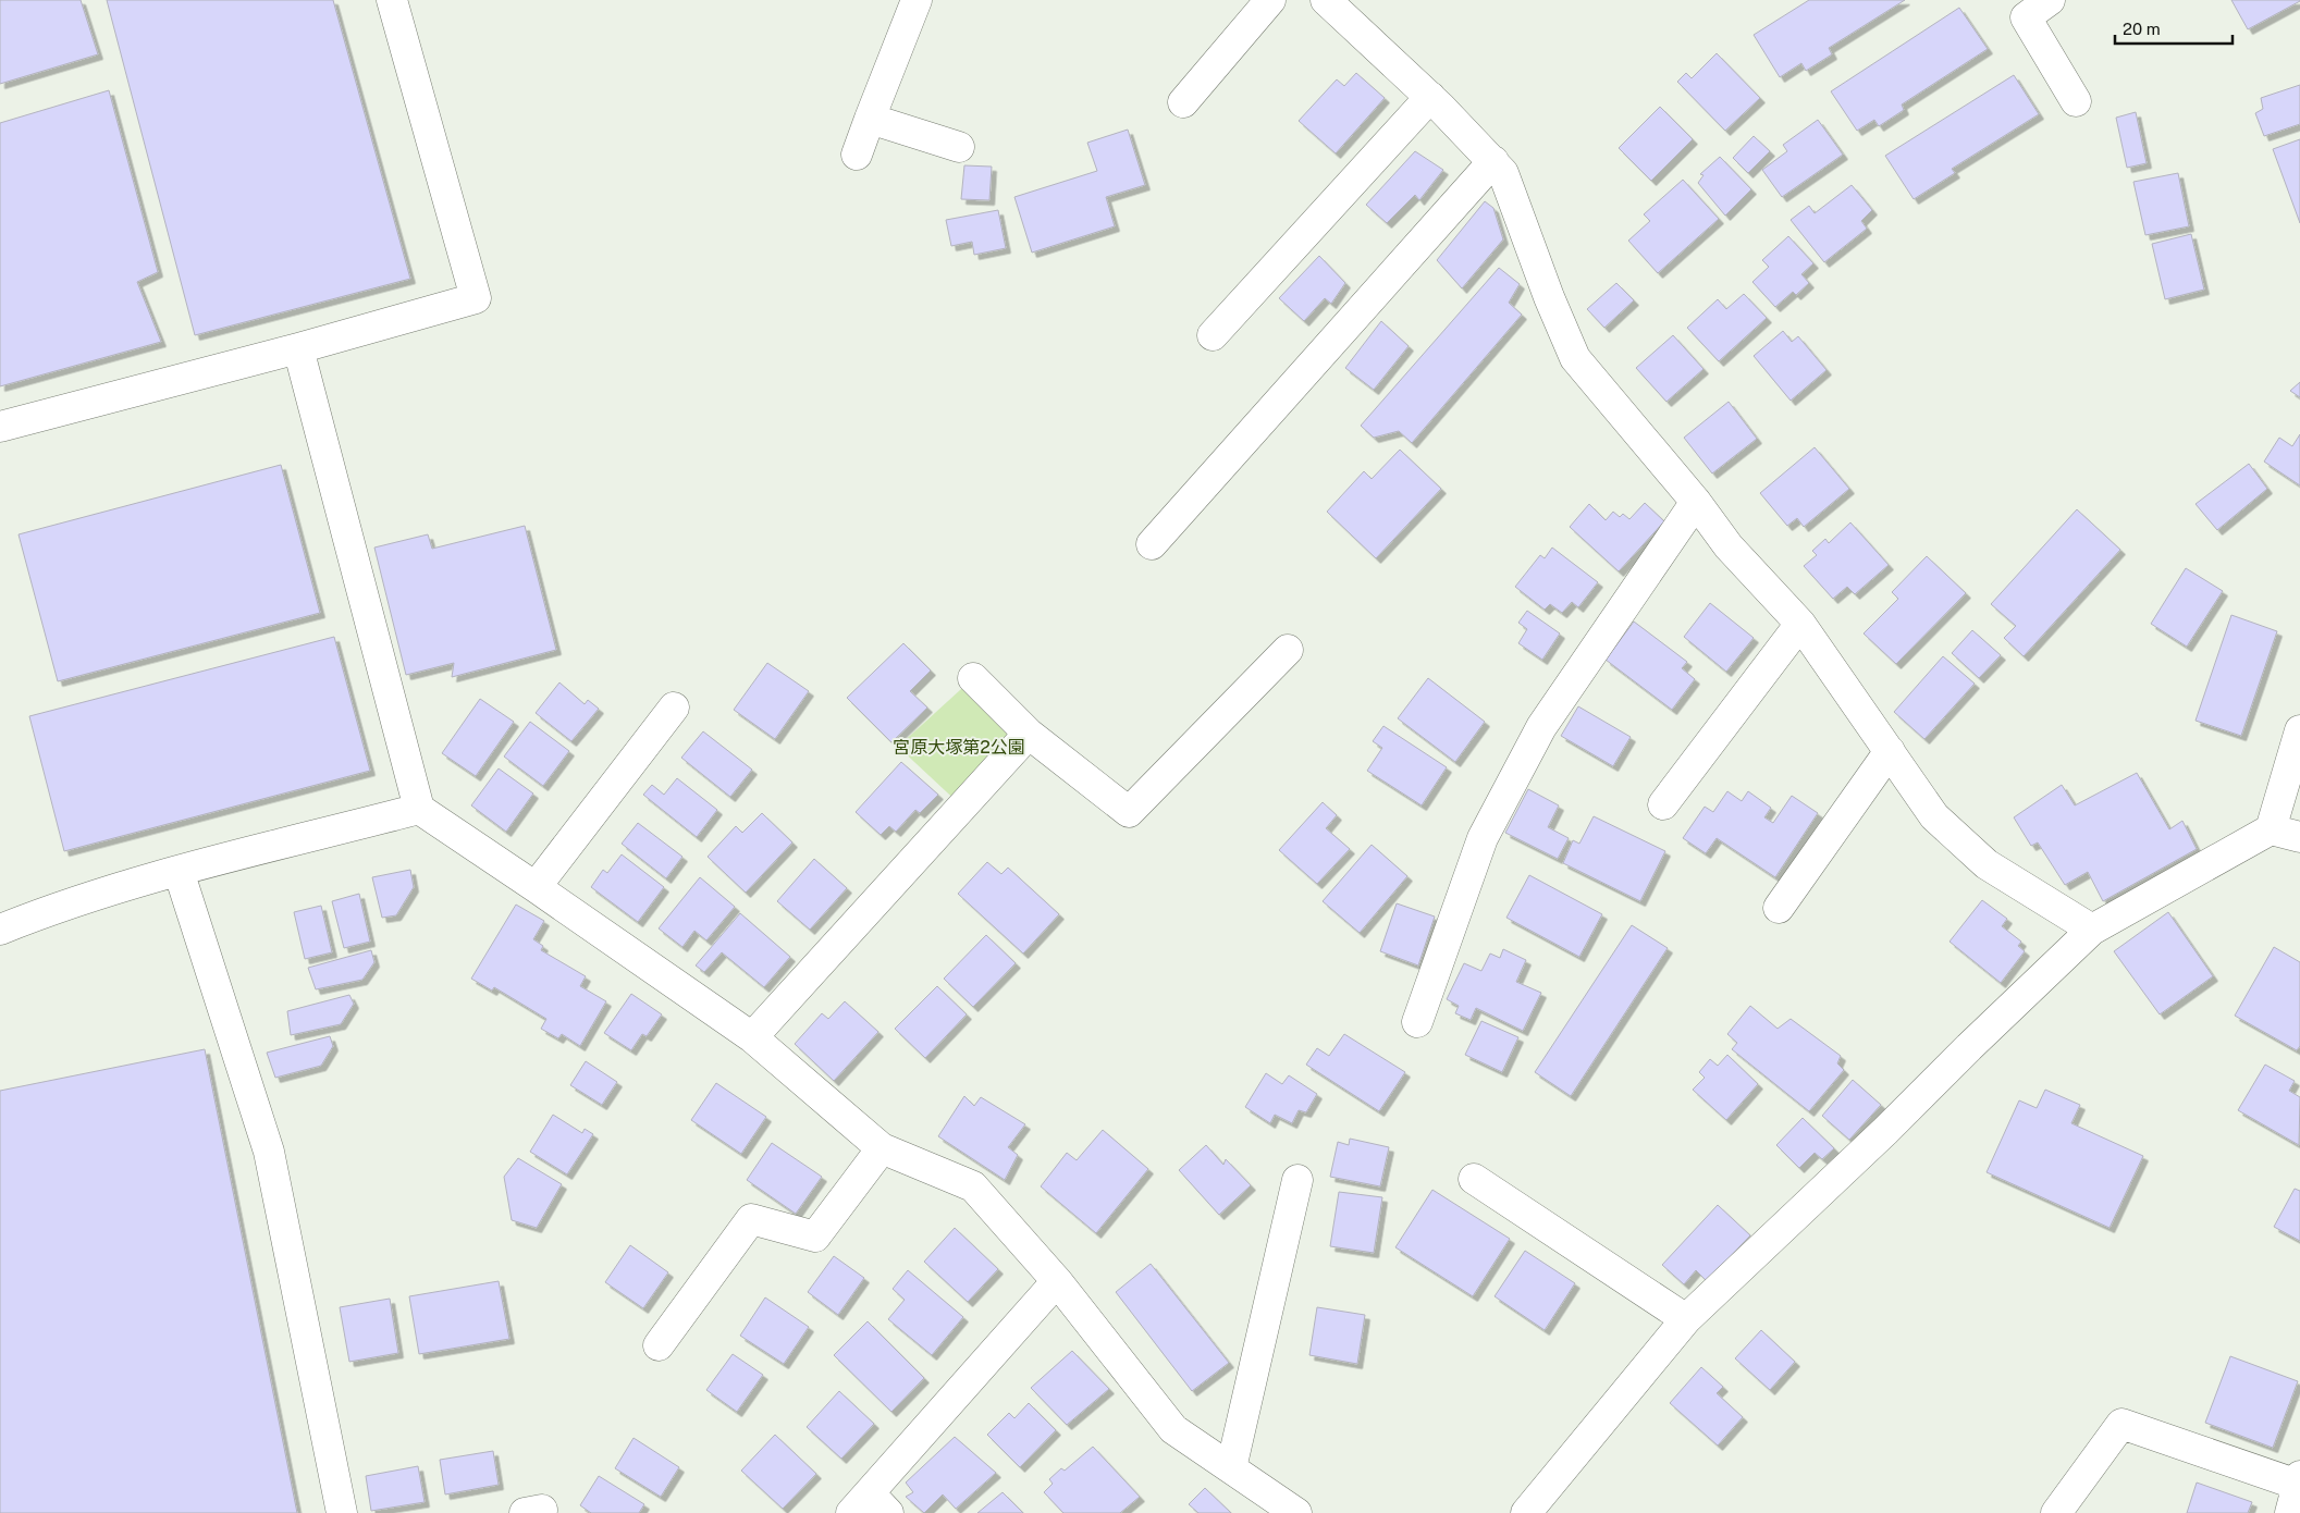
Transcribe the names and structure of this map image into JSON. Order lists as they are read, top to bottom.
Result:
{
  "parks": ["宮原大塚第2公園"],
  "scale_bar": "20 m"
}
